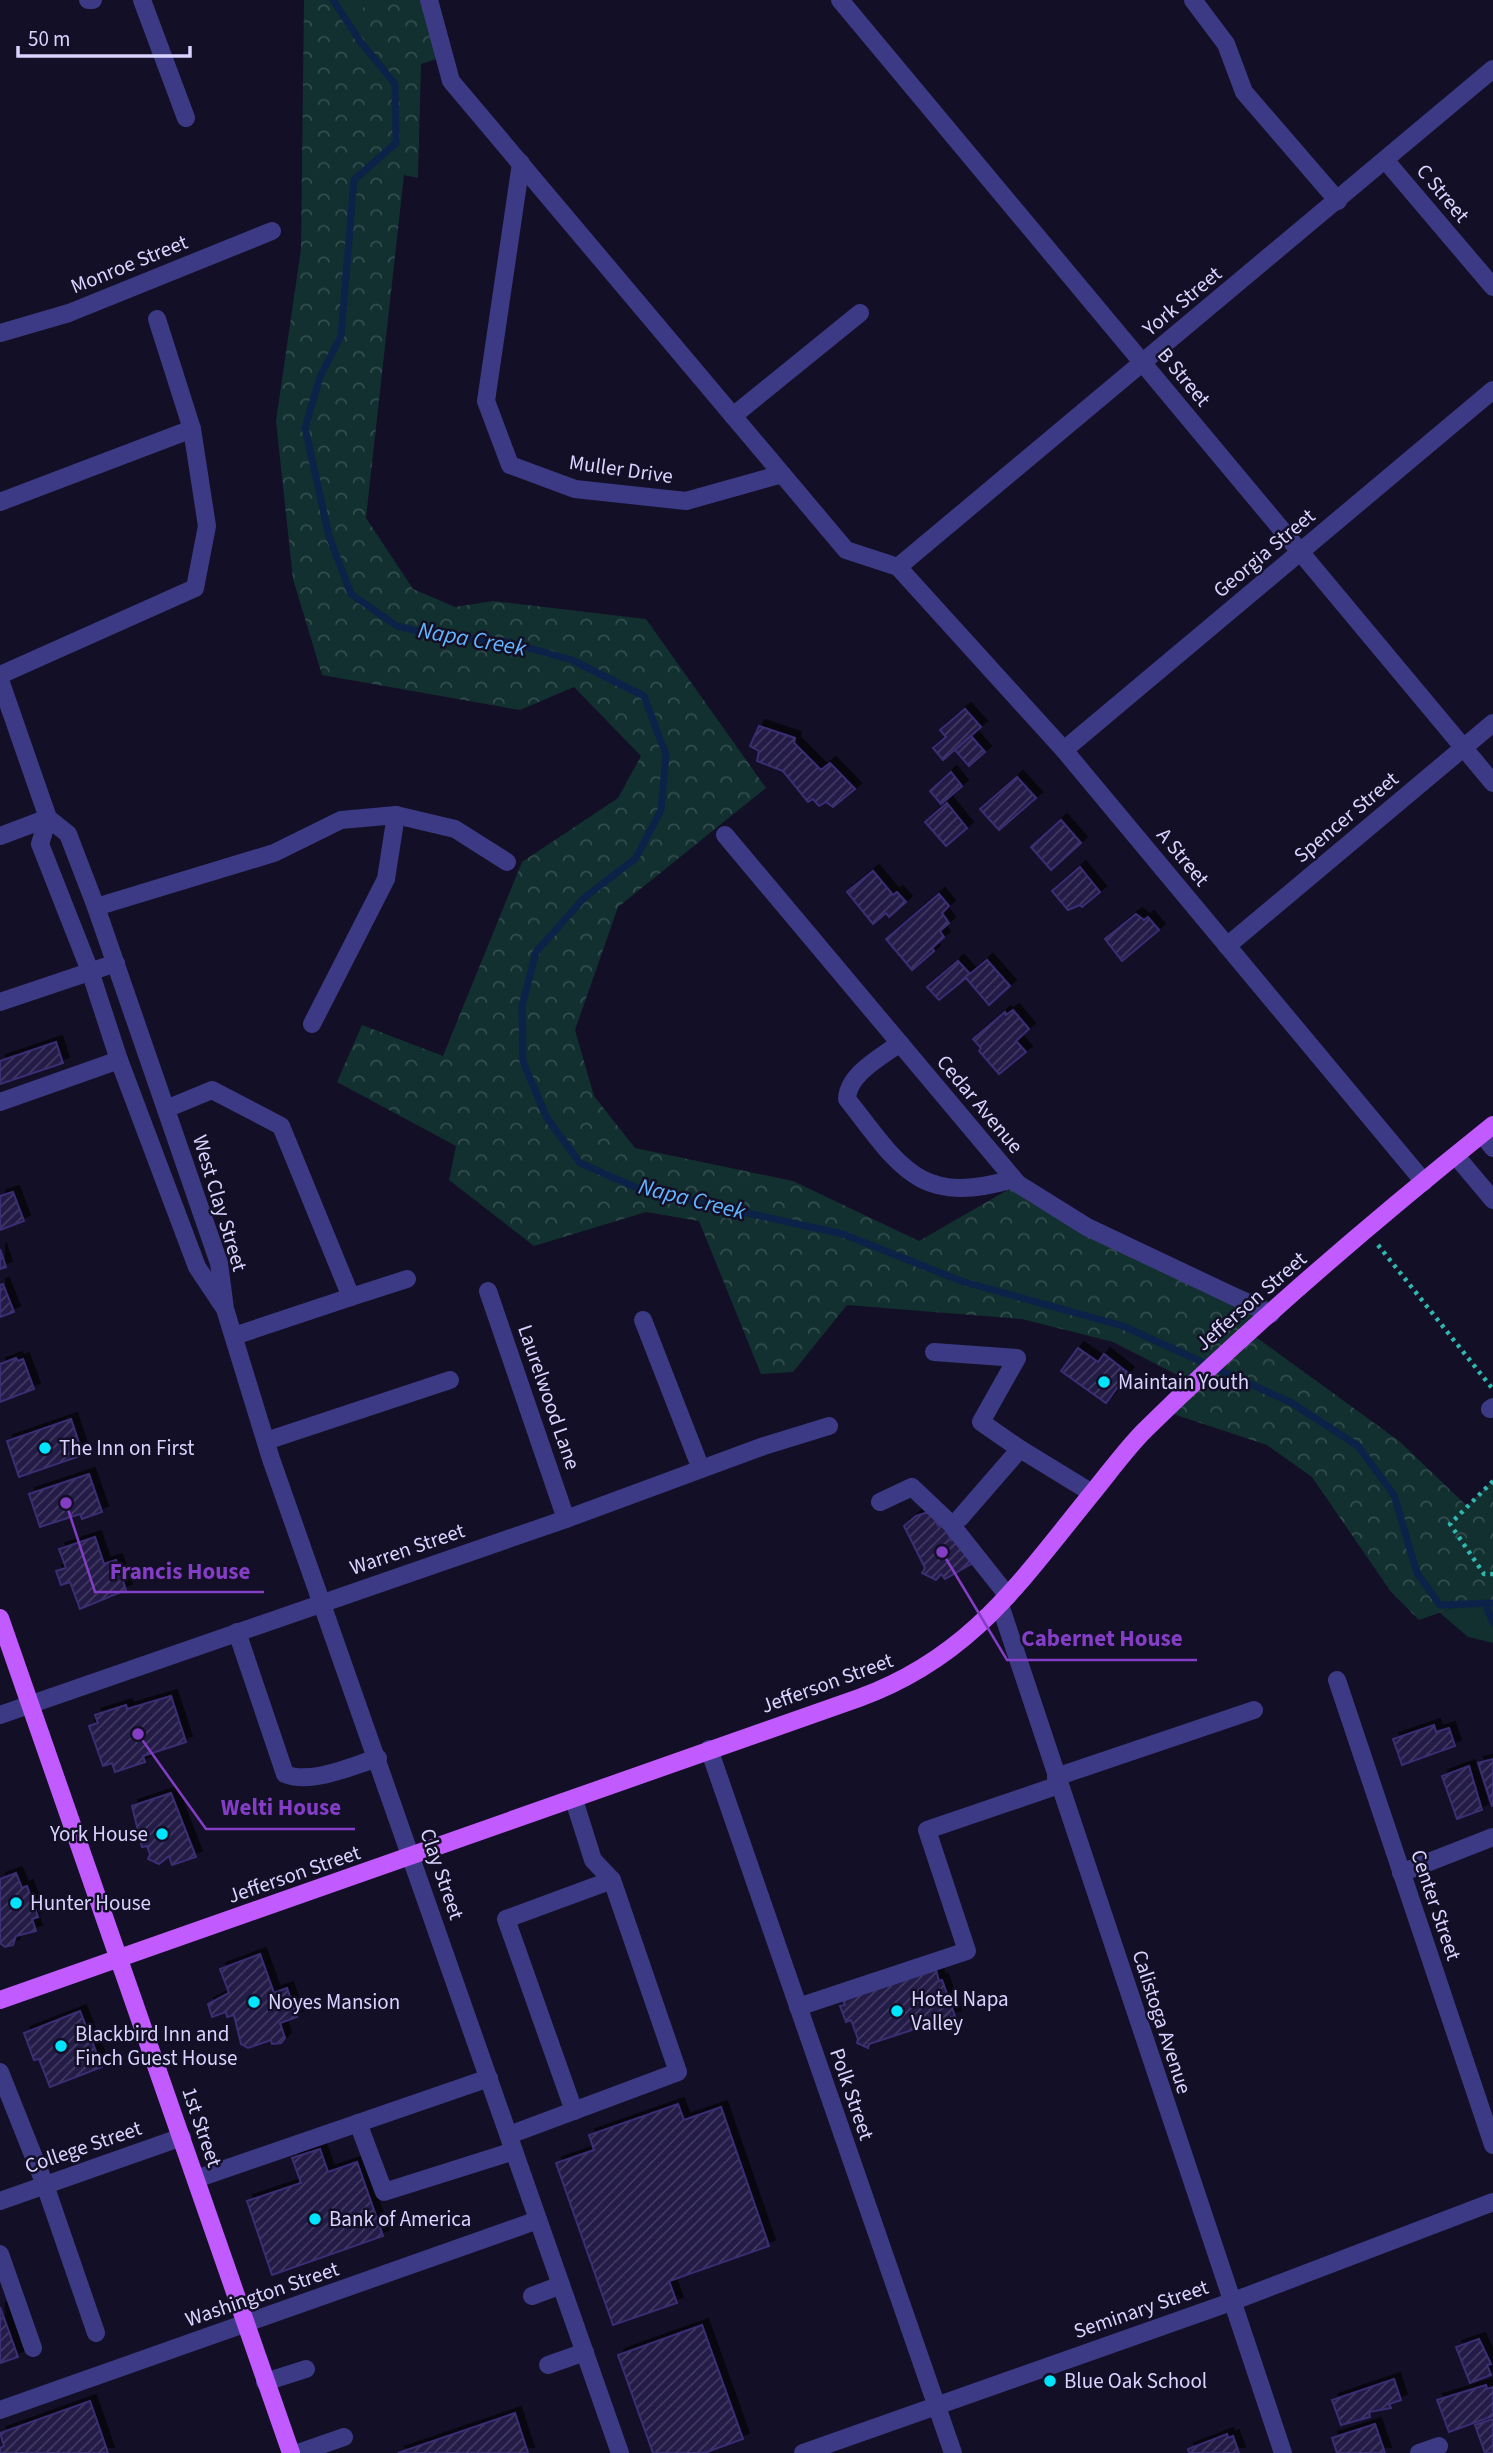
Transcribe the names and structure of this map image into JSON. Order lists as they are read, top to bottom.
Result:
{
  "streets": {
    "main road": ["Jefferson Street", "1st Street"],
    "street": [
      "C Street",
      "Monroe Street",
      "York Street",
      "B Street",
      "Muller Drive",
      "Georgia Street",
      "Spencer Street",
      "A Street",
      "Cedar Avenue",
      "West Clay Street",
      "Laurelwood Lane",
      "Warren Street",
      "Clay Street",
      "Center Street",
      "Calistoga Avenue",
      "Polk Street",
      "College Street",
      "Washington Street",
      "Seminary Street"
    ]
  },
  "crossings": [
    ["C Street", "York Street"],
    ["York Street", "B Street"],
    ["York Street", "A Street"],
    ["B Street", "Georgia Street"],
    ["B Street", "Spencer Street"],
    ["Georgia Street", "A Street"],
    ["Spencer Street", "A Street"],
    ["A Street", "Jefferson Street"],
    ["Cedar Avenue", "Jefferson Street"],
    ["West Clay Street", "Clay Street"],
    ["Jefferson Street", "Clay Street"],
    ["Jefferson Street", "Calistoga Avenue"],
    ["Jefferson Street", "Polk Street"],
    ["Jefferson Street", "1st Street"],
    ["Laurelwood Lane", "Warren Street"],
    ["Warren Street", "Clay Street"],
    ["Warren Street", "1st Street"],
    ["Clay Street", "Washington Street"],
    ["Calistoga Avenue", "Seminary Street"],
    ["Polk Street", "Seminary Street"],
    ["1st Street", "College Street"],
    ["1st Street", "Washington Street"]
  ],
  "water": ["Napa Creek"],
  "places": [
    "Maintain Youth",
    "The Inn on First",
    "Francis House",
    "Cabernet House",
    "Welti House",
    "York House",
    "Hunter House",
    "Noyes Mansion",
    "Hotel Napa Valley",
    "Blackbird Inn and Finch Guest House",
    "Bank of America",
    "Blue Oak School"
  ],
  "scale_bar": "50 m"
}
